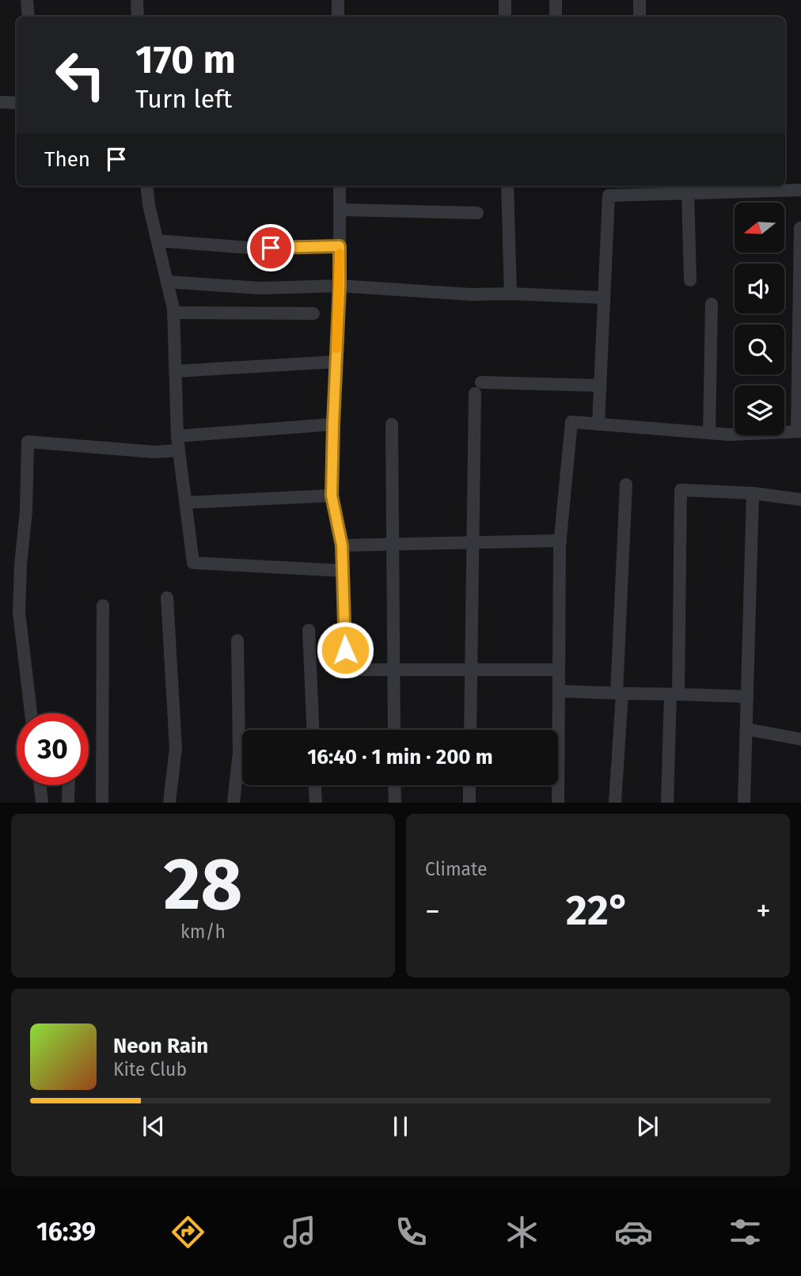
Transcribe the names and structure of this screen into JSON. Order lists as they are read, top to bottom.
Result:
{
  "north": "left",
  "page": {
    "turn": ["170 m", "Turn left"],
    "then": "Then",
    "limit": "30",
    "trip": "16:40 · 1 min · 200 m",
    "tile": [
      ["28", "km/h"],
      "Climate"
    ],
    "heat": ["−", "22°", "+"],
    "song": ["Neon Rain", "Kite Club"],
    "tabs": "16:39"
  }
}
